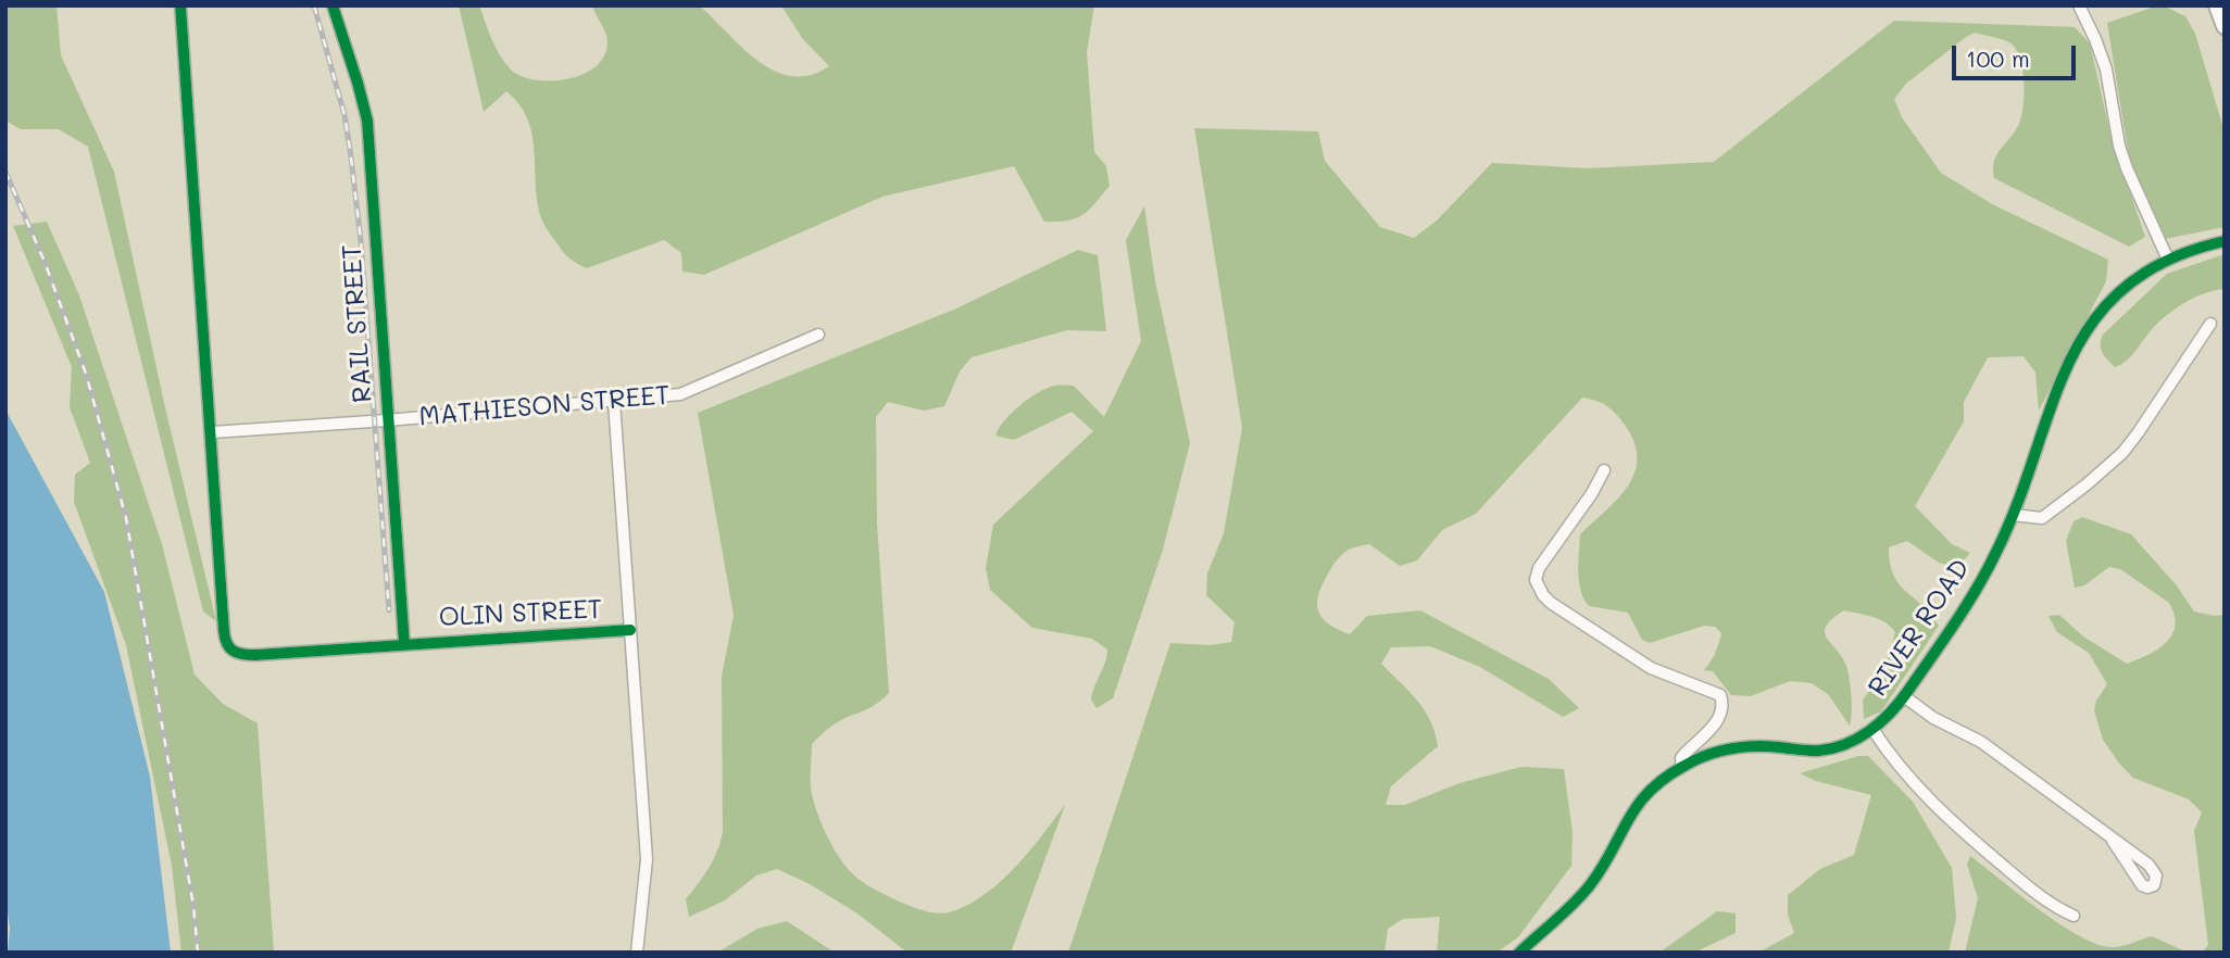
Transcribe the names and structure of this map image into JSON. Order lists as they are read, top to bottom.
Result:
{
  "streets": {
    "street": [
      "RAIL STREET",
      "MATHIESON STREET",
      "OLIN STREET",
      "RIVER ROAD"
    ]
  },
  "crossings": [
    ["RAIL STREET", "MATHIESON STREET"],
    ["RAIL STREET", "OLIN STREET"],
    ["MATHIESON STREET", "OLIN STREET"]
  ],
  "scale_bar": "100 m"
}
